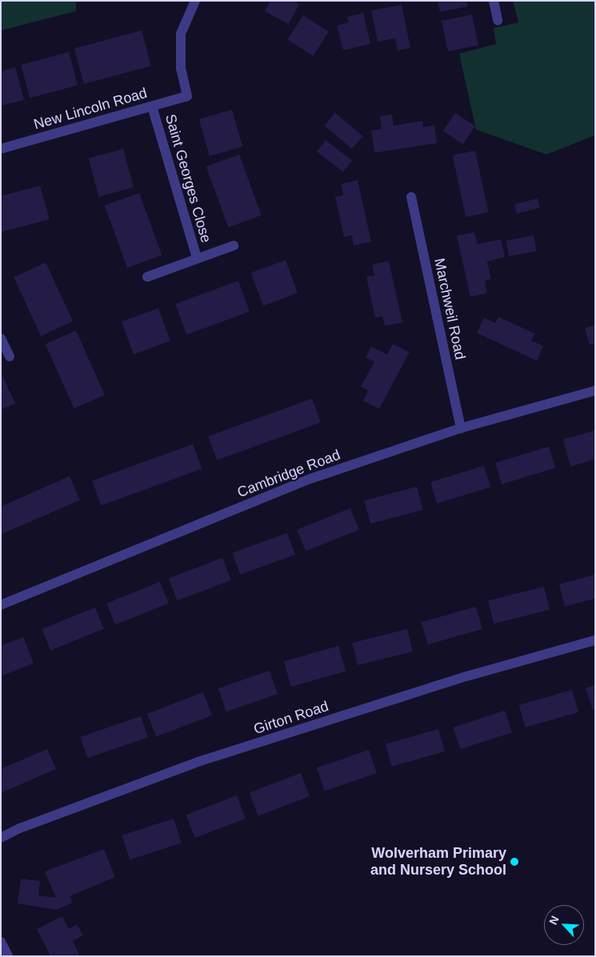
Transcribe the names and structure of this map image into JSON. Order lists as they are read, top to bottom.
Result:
{
  "streets": {
    "street": [
      "New Lincoln Road",
      "Saint Georges Close",
      "Marchweil Road",
      "Cambridge Road",
      "Girton Road"
    ]
  },
  "crossings": [
    ["New Lincoln Road", "Saint Georges Close"],
    ["Marchweil Road", "Cambridge Road"]
  ],
  "places": ["Wolverham Primary and Nursery School"],
  "north": "top left"
}
